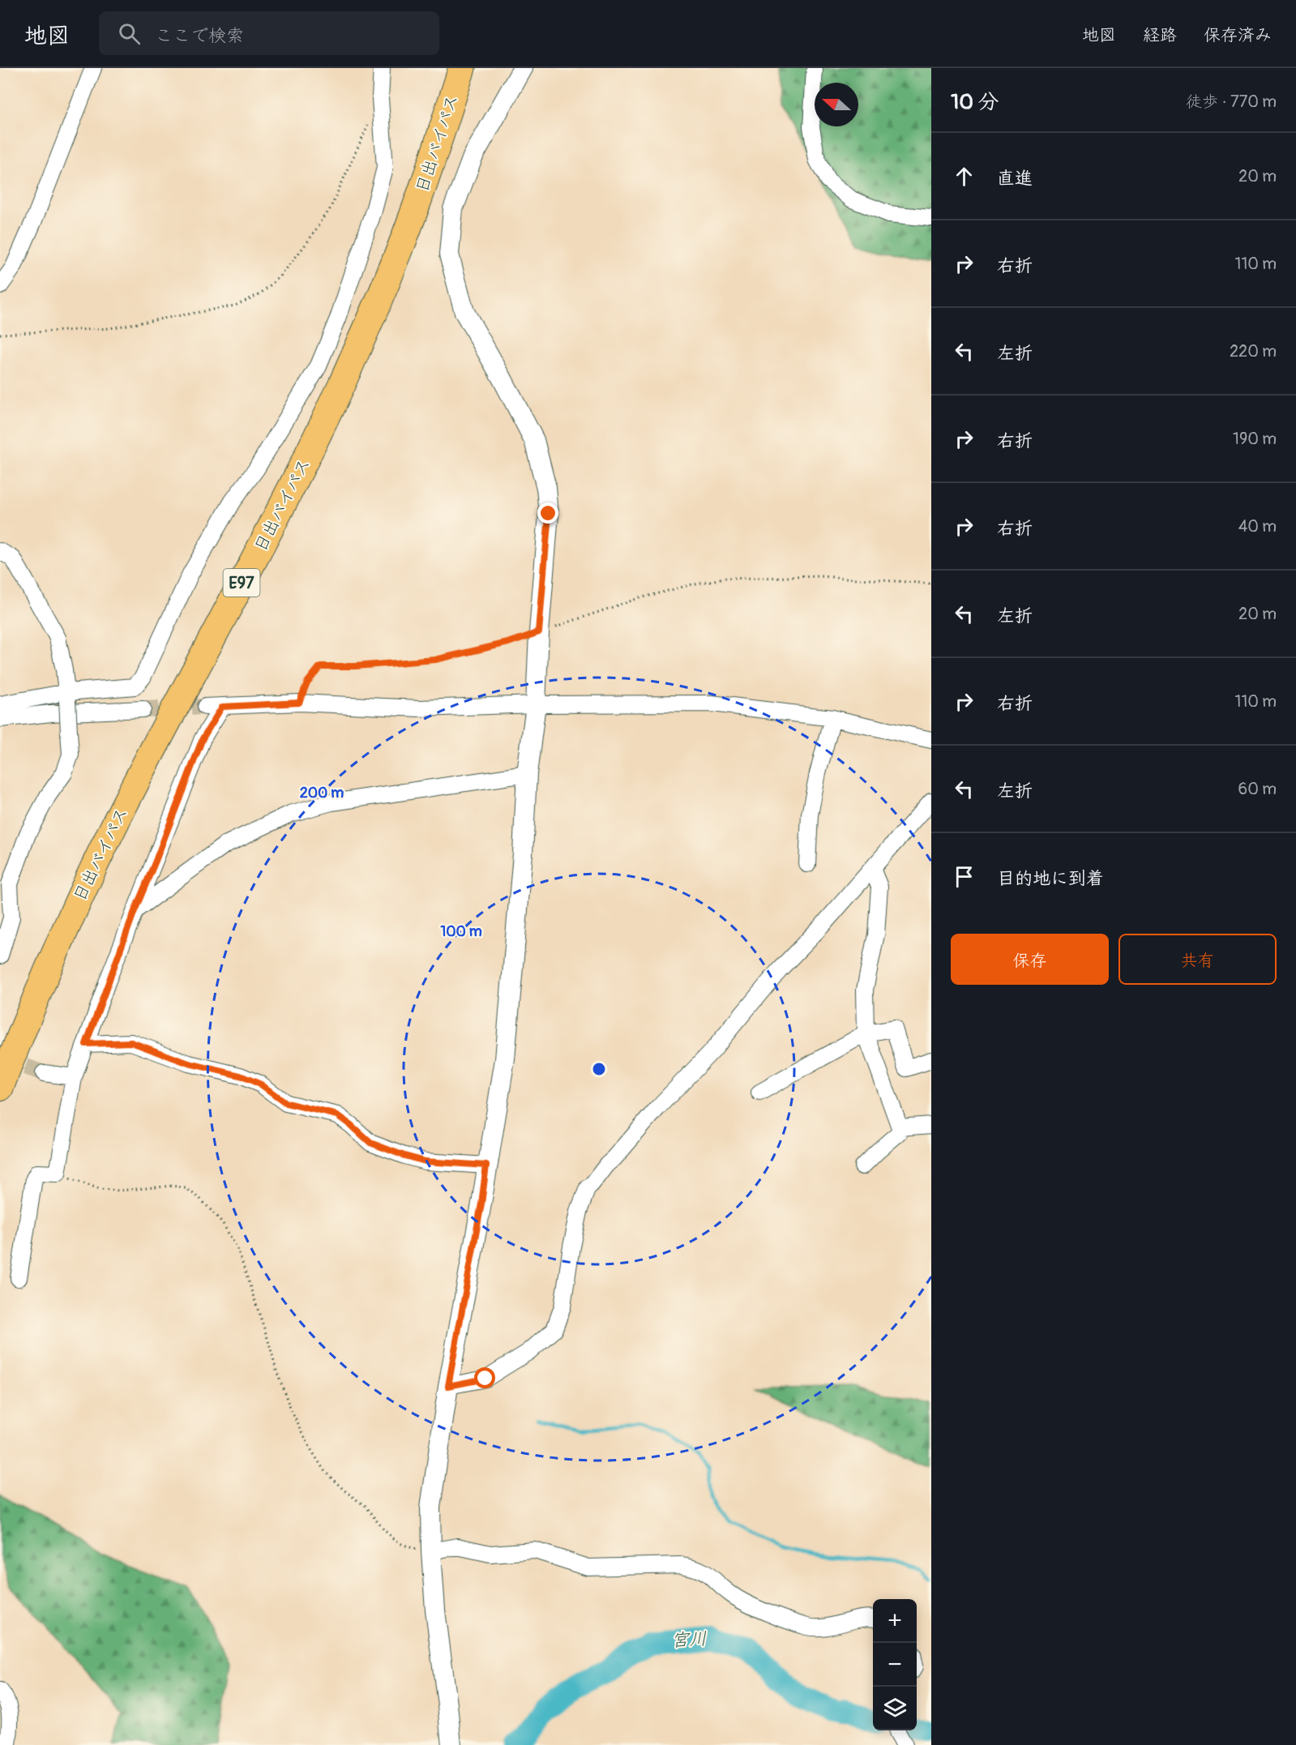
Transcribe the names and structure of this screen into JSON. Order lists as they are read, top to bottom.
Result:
{
  "streets": {
    "highway": ["日出バイパス", "E97"]
  },
  "water": ["宮川"],
  "north": "left",
  "page": {
    "header": "地図",
    "search": "ここで検索",
    "nav": ["地図", "経路", "保存済み"],
    "heading": ["10 分", "徒歩 · 770 m"],
    "list": [
      ["直進", "20 m"],
      ["右折", "110 m"],
      ["左折", "220 m"],
      ["右折", "190 m"],
      ["右折", "40 m"],
      ["左折", "20 m"],
      ["右折", "110 m"],
      ["左折", "60 m"],
      "目的地に到着"
    ],
    "buttons": ["保存", "共有"],
    "map_buttons": ["+", "−"]
  },
  "rings": ["200 m", "100 m"]
}
